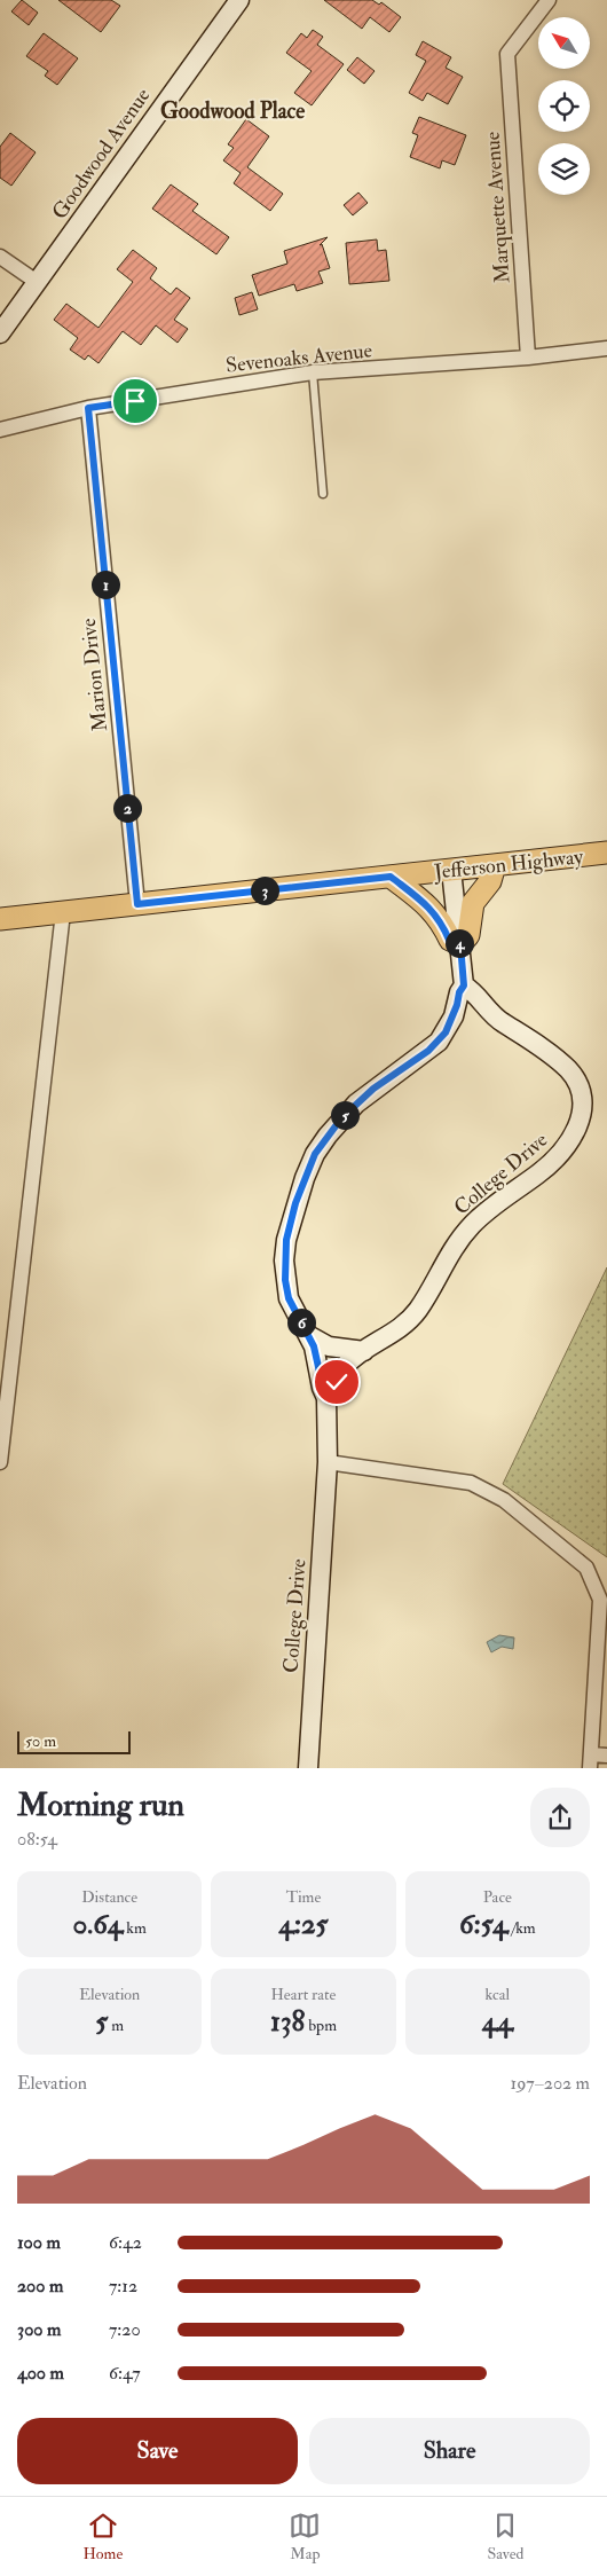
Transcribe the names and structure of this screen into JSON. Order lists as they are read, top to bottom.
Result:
{
  "streets": {
    "main road": ["Jefferson Highway"],
    "street": [
      "Goodwood Avenue",
      "Marquette Avenue",
      "Sevenoaks Avenue",
      "Marion Drive",
      "College Drive"
    ]
  },
  "crossings": [
    ["Marquette Avenue", "Sevenoaks Avenue"],
    ["Sevenoaks Avenue", "Marion Drive"],
    ["Marion Drive", "Jefferson Highway"],
    ["Jefferson Highway", "College Drive"]
  ],
  "districts": ["Goodwood Place"],
  "scale_bar": "50 m",
  "north": "top left",
  "page": {
    "pins": [
      "1",
      "2",
      "3",
      "4",
      "5",
      "6"
    ],
    "scale": "50 m",
    "heading": ["Morning run", "08:54"],
    "stats": [
      ["Distance", "0.64 km"],
      ["Time", "4:25"],
      ["Pace", "6:54 /km"],
      ["Elevation", "5 m"],
      ["Heart rate", "138 bpm"],
      ["kcal", "44"]
    ],
    "chart": ["Elevation", "197–202 m"],
    "list": [
      {
        "name": "100 m",
        "note": "6:42"
      },
      {
        "name": "200 m",
        "note": "7:12"
      },
      {
        "name": "300 m",
        "note": "7:20"
      },
      {
        "name": "400 m",
        "note": "6:47"
      }
    ],
    "buttons": ["Save", "Share"],
    "tabs": ["Home", "Map", "Saved"]
  }
}
